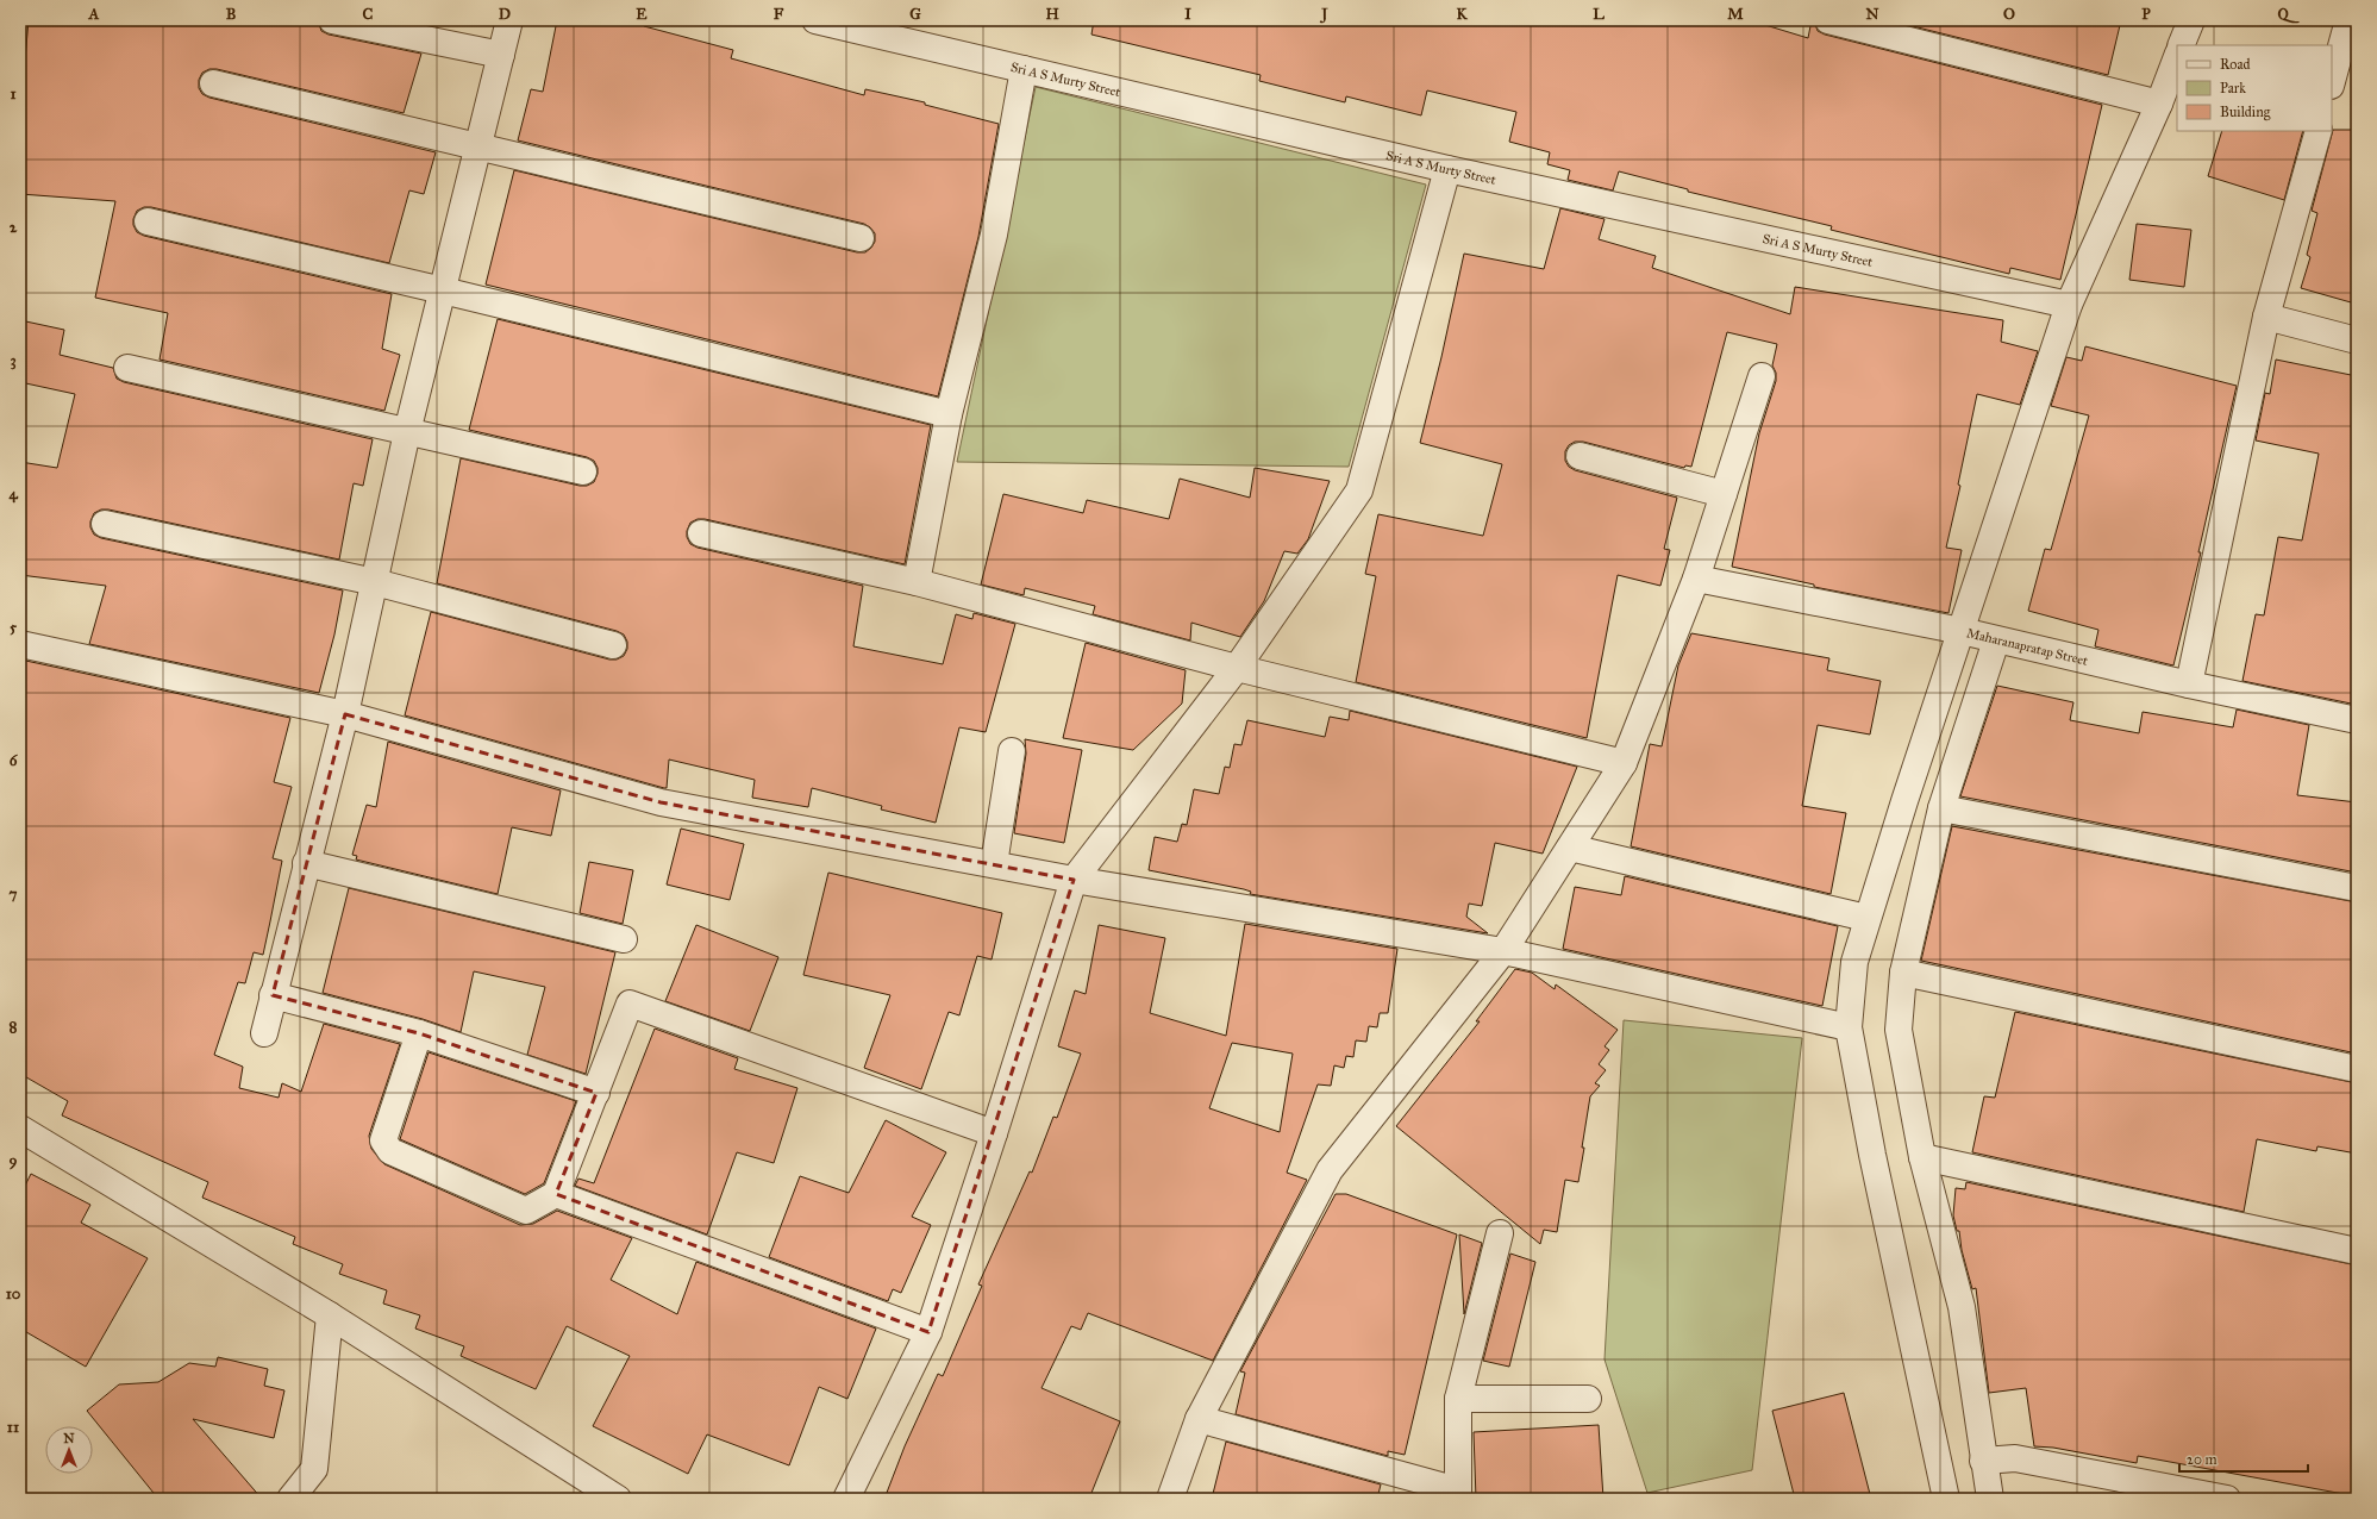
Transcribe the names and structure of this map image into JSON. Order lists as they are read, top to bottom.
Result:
{
  "streets": {
    "street": ["Sri A S Murty Street", "Maharanapratap Street"]
  },
  "legend": ["Road", "Park", "Building"],
  "scale_bar": "20 m",
  "north": "top",
  "grid": {
    "columns": [
      "A",
      "B",
      "C",
      "D",
      "E",
      "F",
      "G",
      "H",
      "I",
      "J",
      "K",
      "L",
      "M",
      "N",
      "O",
      "P",
      "Q"
    ],
    "rows": [
      "1",
      "2",
      "3",
      "4",
      "5",
      "6",
      "7",
      "8",
      "9",
      "10",
      "11"
    ]
  }
}
